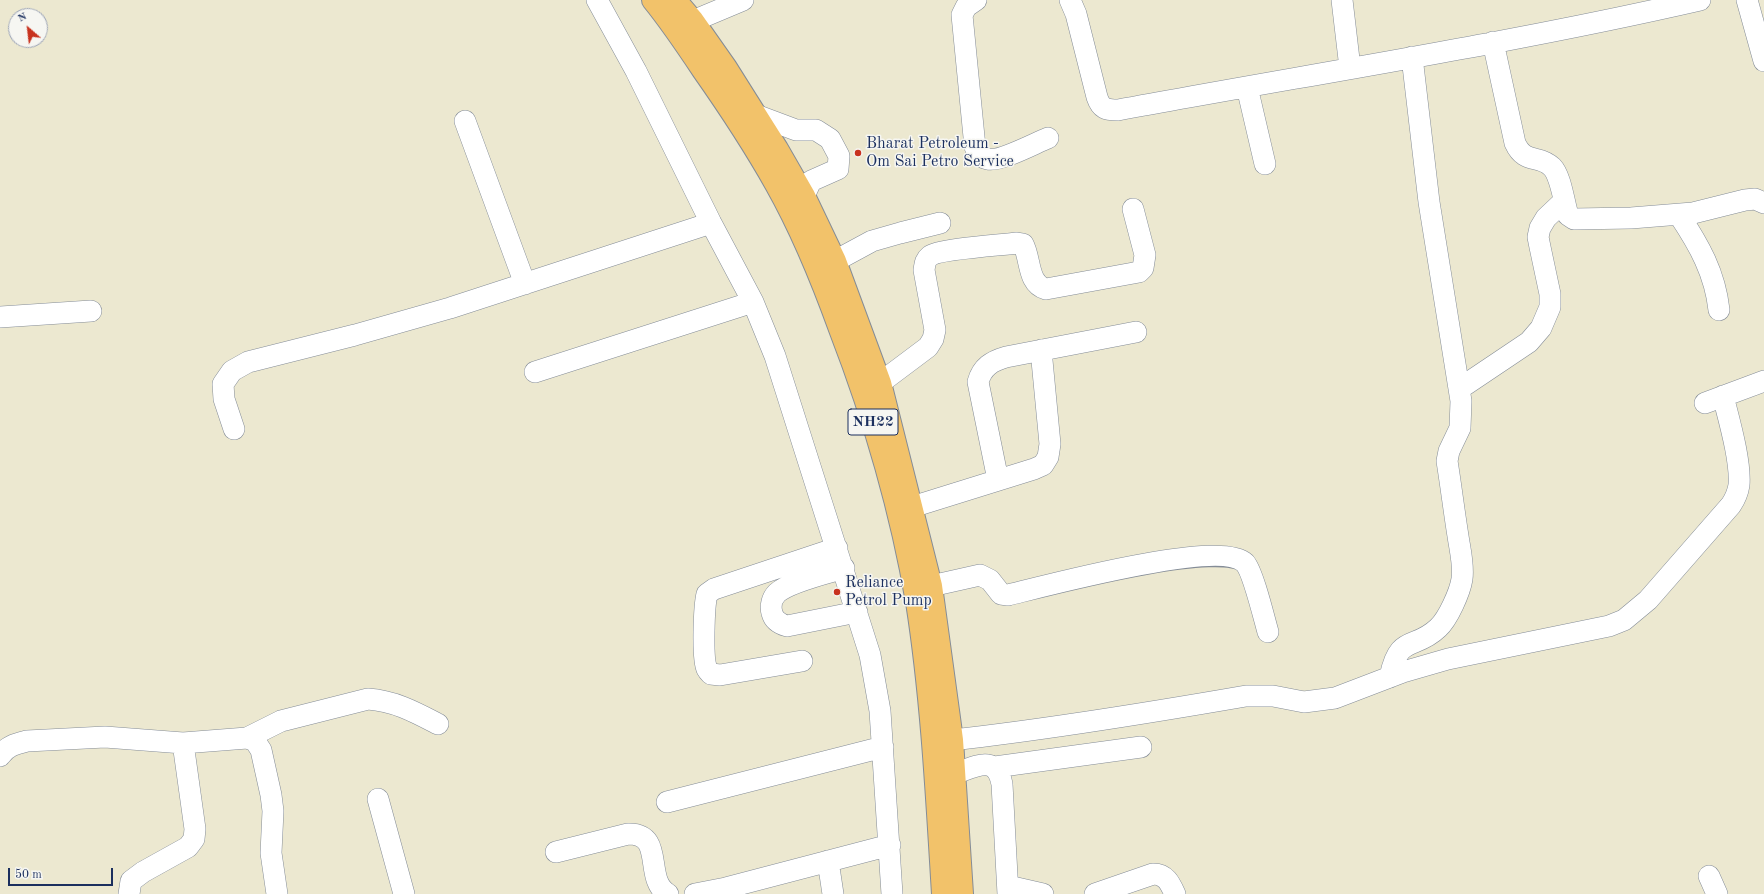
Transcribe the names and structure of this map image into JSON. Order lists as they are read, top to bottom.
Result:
{
  "streets": {
    "highway": ["NH22"]
  },
  "places": ["Bharat Petroleum - Om Sai Petro Service", "Reliance Petrol Pump"],
  "scale_bar": "50 m",
  "north": "top left"
}
